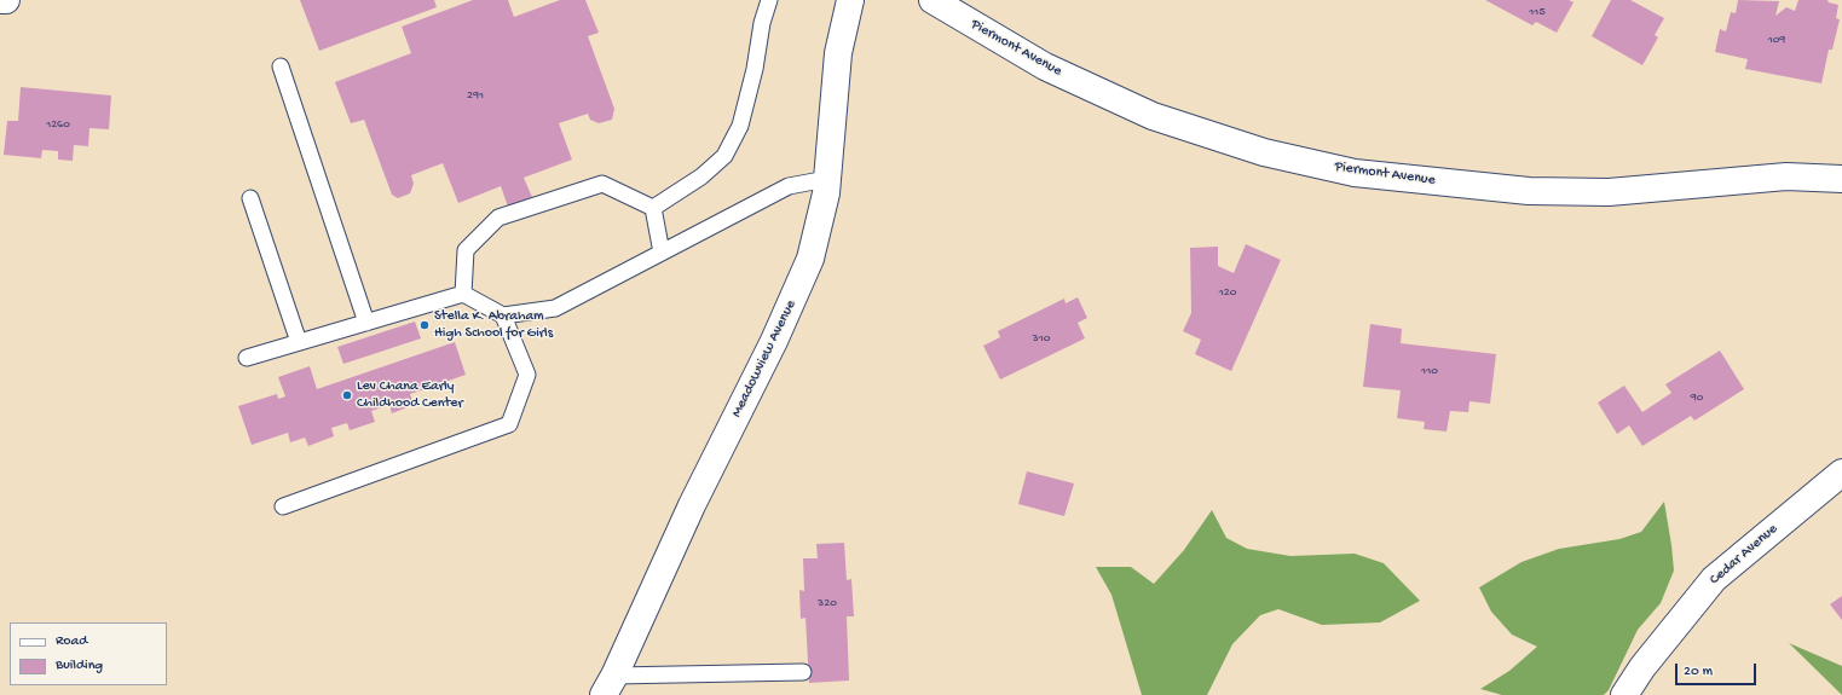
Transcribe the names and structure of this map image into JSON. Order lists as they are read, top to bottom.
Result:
{
  "streets": {
    "street": ["Piermont Avenue", "Meadowview Avenue", "Cedar Avenue"]
  },
  "places": ["Stella K. Abraham High School for Girls", "Lev Chana Early Childhood Center"],
  "house_numbers": [
    "115",
    "109",
    "291",
    "1260",
    "120",
    "310",
    "110",
    "90",
    "320"
  ],
  "legend": ["Road", "Building"],
  "scale_bar": "20 m"
}
